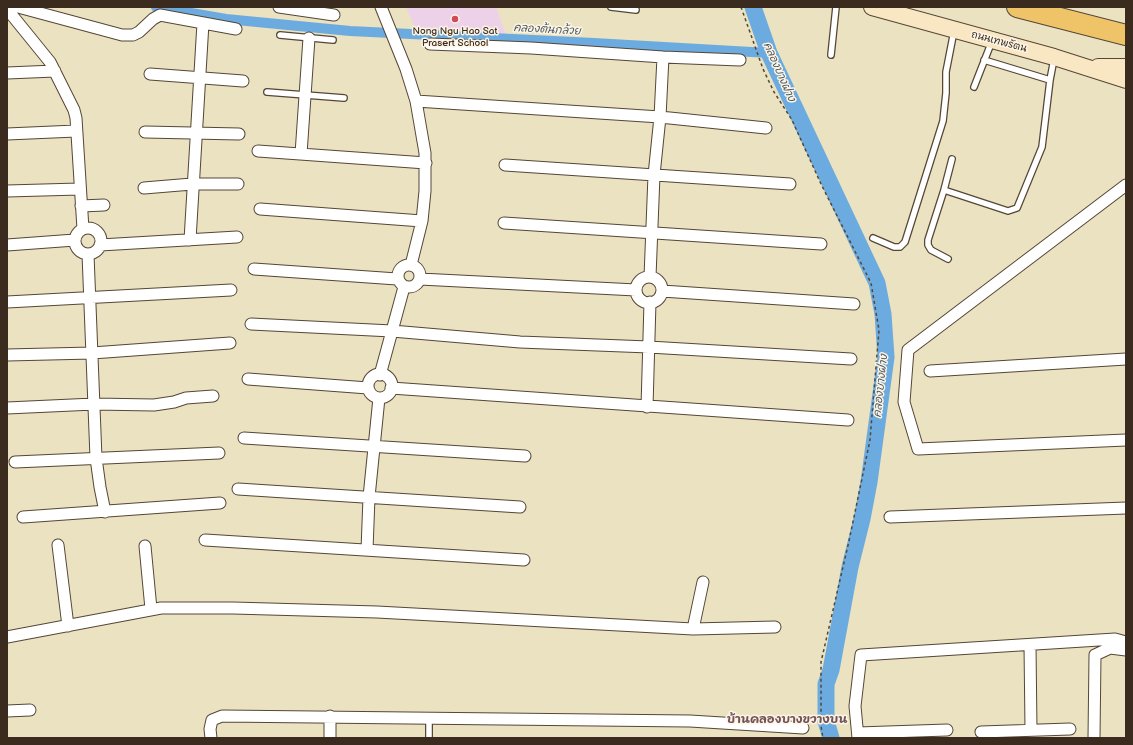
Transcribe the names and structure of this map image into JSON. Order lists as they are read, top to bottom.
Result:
{
  "streets": {
    "main road": ["ถนนเทพรัตน"]
  },
  "districts": ["บ้านคลองบางขวางบน"],
  "water": ["คลองต้นกล้วย", "คลองบางฝาง"],
  "places": ["Nong Ngu Hao Sat Prasert School"]
}
